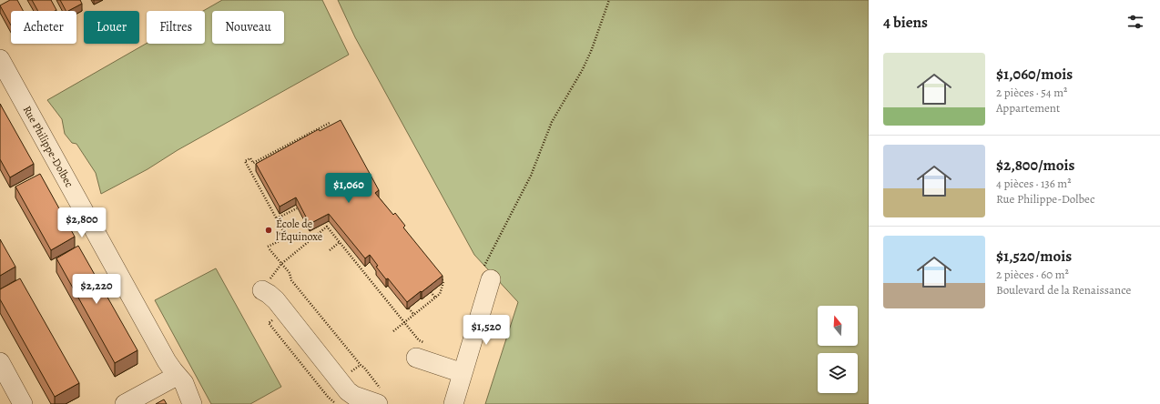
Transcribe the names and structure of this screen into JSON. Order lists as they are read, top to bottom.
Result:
{
  "streets": {
    "street": ["Rue Philippe-Dolbec"]
  },
  "places": ["École de l'Équinoxe"],
  "north": "top",
  "page": {
    "heading": "4 biens",
    "chip": [
      "Acheter",
      "Louer",
      "Filtres",
      "Nouveau"
    ],
    "list": [
      {
        "name": "$1,060/mois",
        "note": "2 pièces · 54 m² · Appartement"
      },
      {
        "name": "$2,800/mois",
        "note": "4 pièces · 136 m² · Rue Philippe-Dolbec"
      },
      {
        "name": "$1,520/mois",
        "note": "2 pièces · 60 m² · Boulevard de la Renaissance"
      }
    ],
    "price": [
      "$1,060",
      "$2,800",
      "$2,220",
      "$1,520"
    ]
  }
}
